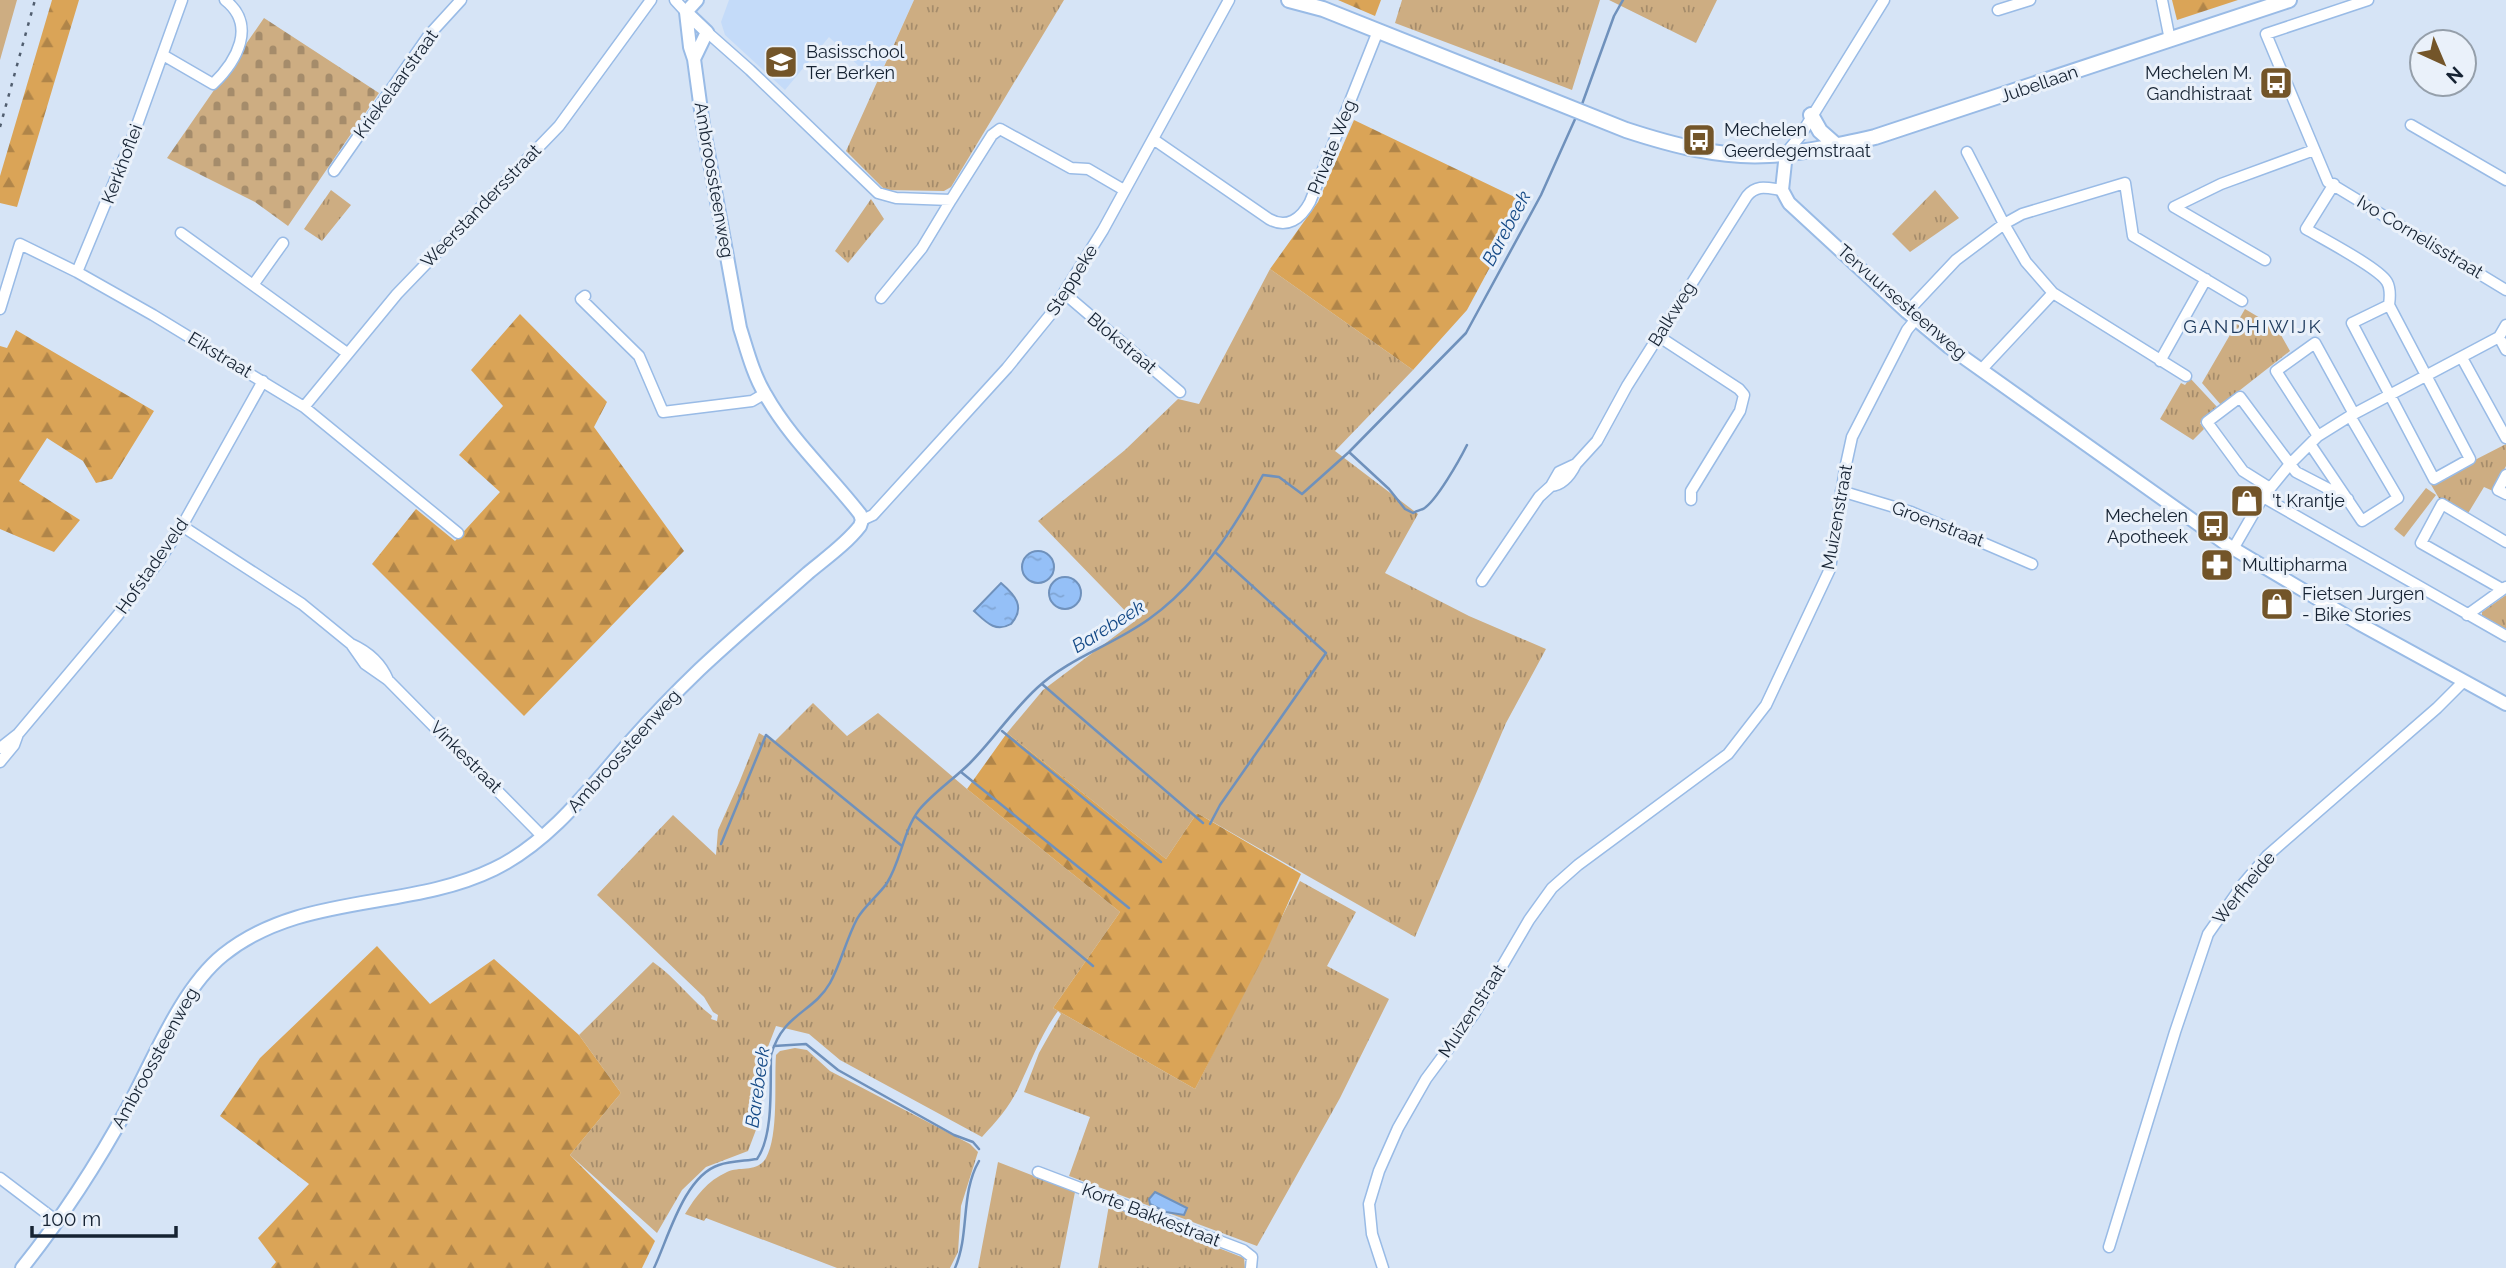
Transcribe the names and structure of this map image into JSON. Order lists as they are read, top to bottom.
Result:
{
  "streets": {
    "main road": ["Jubellaan"],
    "street": [
      "Kriekelaarstraat",
      "Private Weg",
      "Kerkhoflei",
      "Ambroossteenweg",
      "Weerstandersstraat",
      "Ivo Cornelisstraat",
      "Steppeke",
      "Tervuursesteenweg",
      "Balkweg",
      "Blokstraat",
      "Eikstraat",
      "Muizenstraat",
      "Groenstraat",
      "Hofstadeveld",
      "Vinkestraat",
      "Werfheide",
      "Korte Bakkestraat"
    ]
  },
  "crossings": [
    ["Private Weg", "Steppeke"],
    ["Kerkhoflei", "Eikstraat"],
    ["Ambroossteenweg", "Steppeke"],
    ["Ambroossteenweg", "Vinkestraat"],
    ["Weerstandersstraat", "Eikstraat"],
    ["Steppeke", "Blokstraat"],
    ["Tervuursesteenweg", "Balkweg"],
    ["Tervuursesteenweg", "Muizenstraat"],
    ["Tervuursesteenweg", "Werfheide"],
    ["Eikstraat", "Hofstadeveld"],
    ["Muizenstraat", "Groenstraat"],
    ["Hofstadeveld", "Vinkestraat"]
  ],
  "districts": ["GANDHIWIJK"],
  "water": ["Barebeek"],
  "places": {
    "school or university": ["Basisschool Ter Berken"],
    "bus stop": ["Mechelen M. Gandhistraat", "Mechelen Geerdegemstraat", "Mechelen Apotheek"],
    "shop": ["'t Krantje", "Fietsen Jurgen - Bike Stories"],
    "pharmacy": ["Multipharma"]
  },
  "scale_bar": "100 m",
  "north": "bottom right"
}
